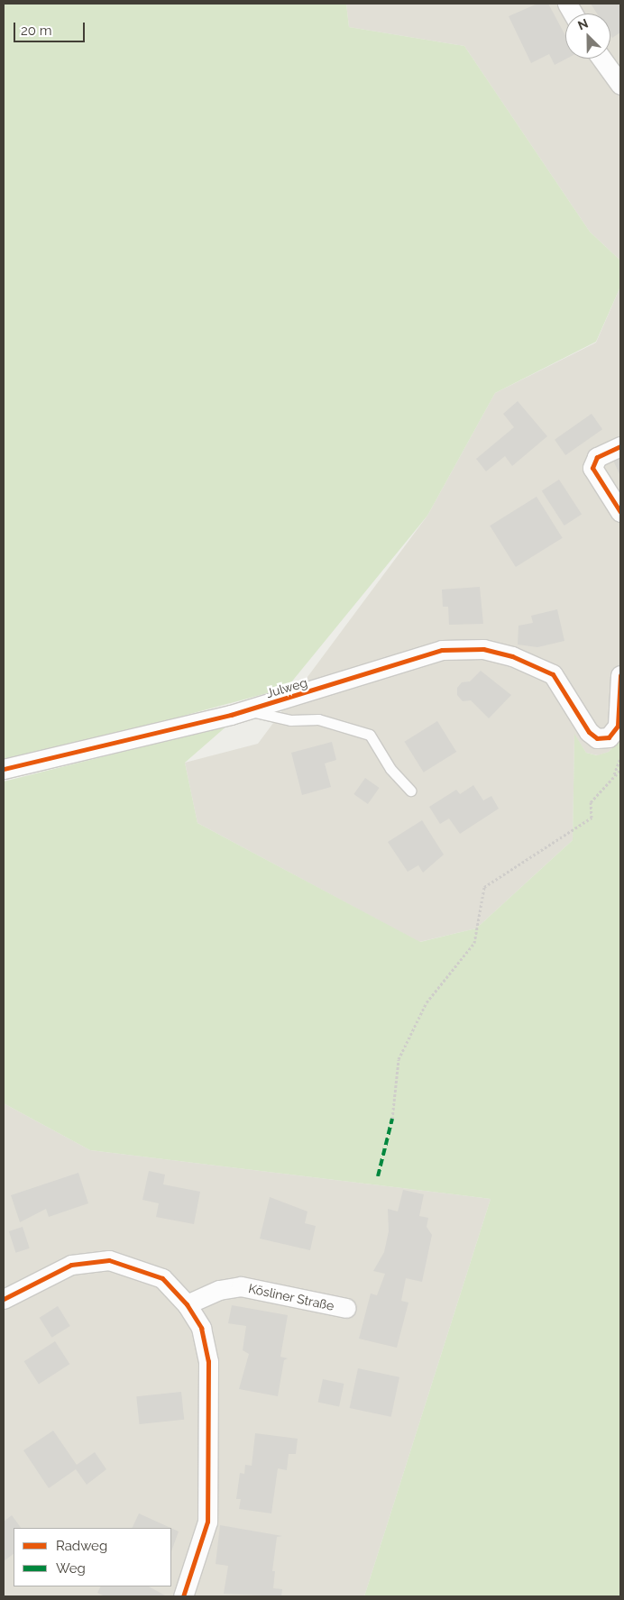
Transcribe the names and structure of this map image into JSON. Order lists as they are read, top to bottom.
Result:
{
  "streets": {
    "street": ["Julweg", "Kösliner Straße"]
  },
  "legend": ["Radweg", "Weg"],
  "scale_bar": "20 m",
  "north": "top left"
}
